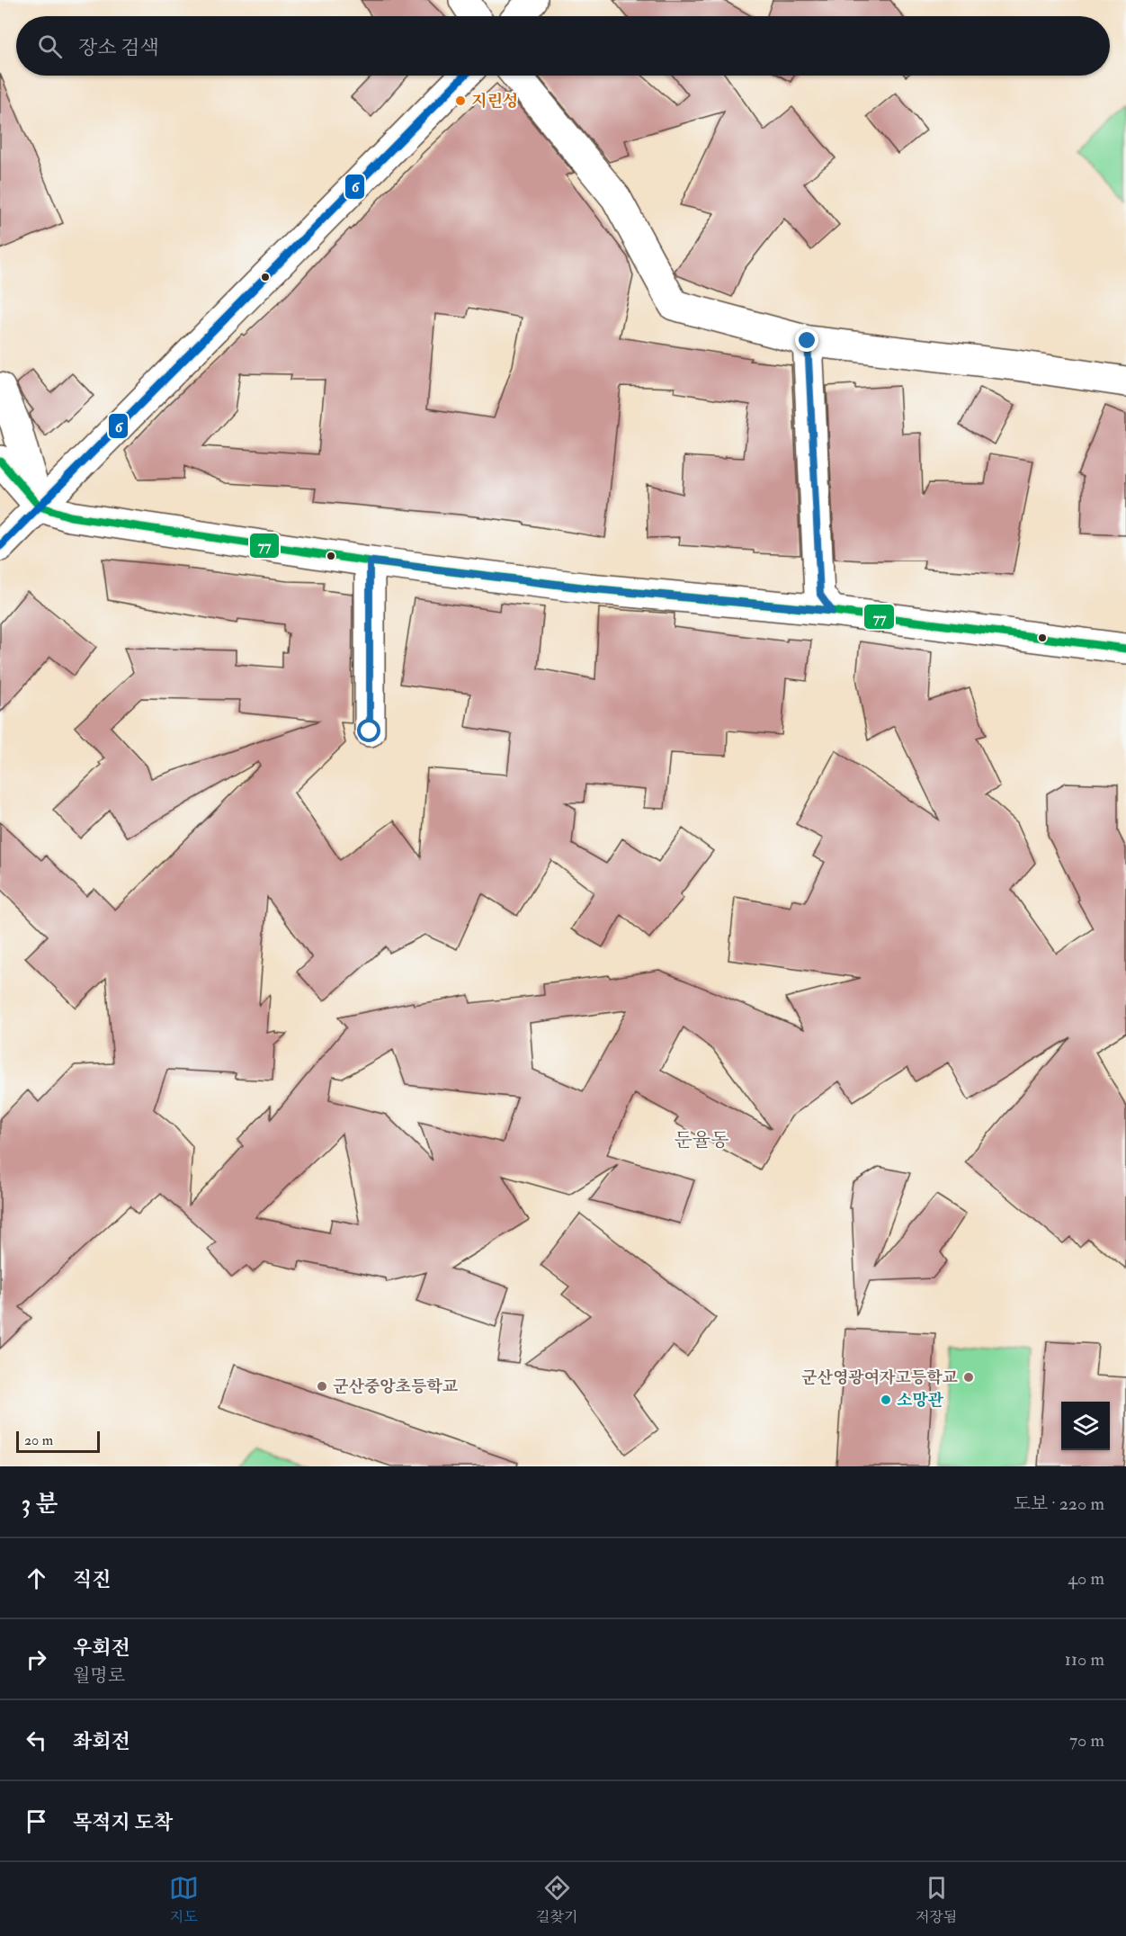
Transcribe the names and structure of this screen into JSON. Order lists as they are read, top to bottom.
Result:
{
  "districts": ["둔율동"],
  "places": [
    "지린성",
    "군산영광여자고등학교",
    "군산중앙초등학교",
    "소망관"
  ],
  "lines": ["transit line 6", "transit line 77"],
  "scale_bar": "20 m",
  "page": {
    "search": "장소 검색",
    "scale": "20 m",
    "heading": ["3 분", "도보 · 220 m"],
    "list": [
      ["직진", "40 m"],
      ["우회전", "월명로", "110 m"],
      ["좌회전", "70 m"],
      "목적지 도착"
    ],
    "nav": ["지도", "길찾기", "저장됨"]
  }
}
